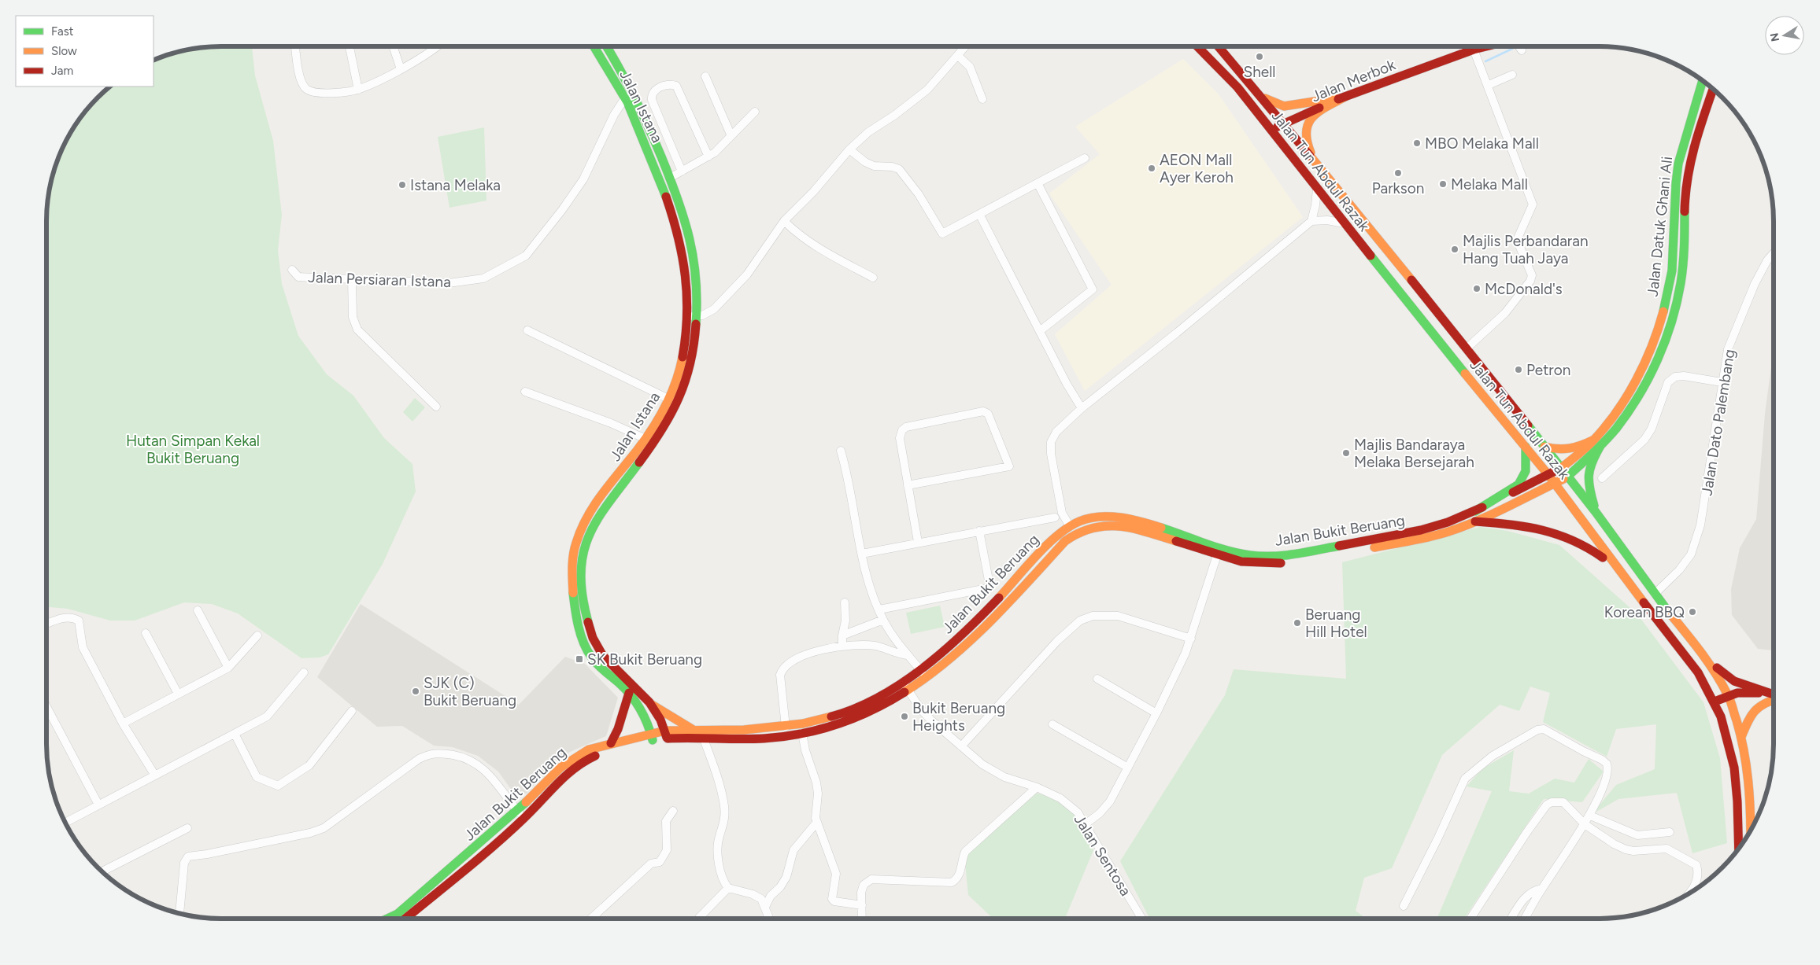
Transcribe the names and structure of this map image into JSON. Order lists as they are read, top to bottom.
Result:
{
  "streets": {
    "main road": [
      "Jalan Merbok",
      "Jalan Istana",
      "Jalan Tun Abdul Razak",
      "Jalan Datuk Ghani Ali",
      "Jalan Bukit Beruang"
    ],
    "street": ["Jalan Persiaran Istana", "Jalan Dato Palembang", "Jalan Sentosa"]
  },
  "crossings": [
    ["Jalan Merbok", "Jalan Tun Abdul Razak"],
    ["Jalan Istana", "Jalan Persiaran Istana"],
    ["Jalan Istana", "Jalan Bukit Beruang"],
    ["Jalan Tun Abdul Razak", "Jalan Datuk Ghani Ali"],
    ["Jalan Tun Abdul Razak", "Jalan Dato Palembang"],
    ["Jalan Tun Abdul Razak", "Jalan Bukit Beruang"],
    ["Jalan Datuk Ghani Ali", "Jalan Bukit Beruang"],
    ["Jalan Bukit Beruang", "Jalan Sentosa"]
  ],
  "parks": ["Hutan Simpan Kekal Bukit Beruang"],
  "places": {
    "other": [
      "Shell",
      "MBO Melaka Mall",
      "AEON Mall Ayer Keroh",
      "Parkson",
      "Melaka Mall",
      "Istana Melaka",
      "Majlis Perbandaran Hang Tuah Jaya",
      "McDonald's",
      "Petron",
      "Majlis Bandaraya Melaka Bersejarah",
      "Korean BBQ",
      "Beruang Hill Hotel",
      "SJK (C) Bukit Beruang",
      "Bukit Beruang Heights"
    ],
    "transit": ["SK Bukit Beruang"]
  },
  "legend": ["Fast", "Slow", "Jam"],
  "north": "left"
}
